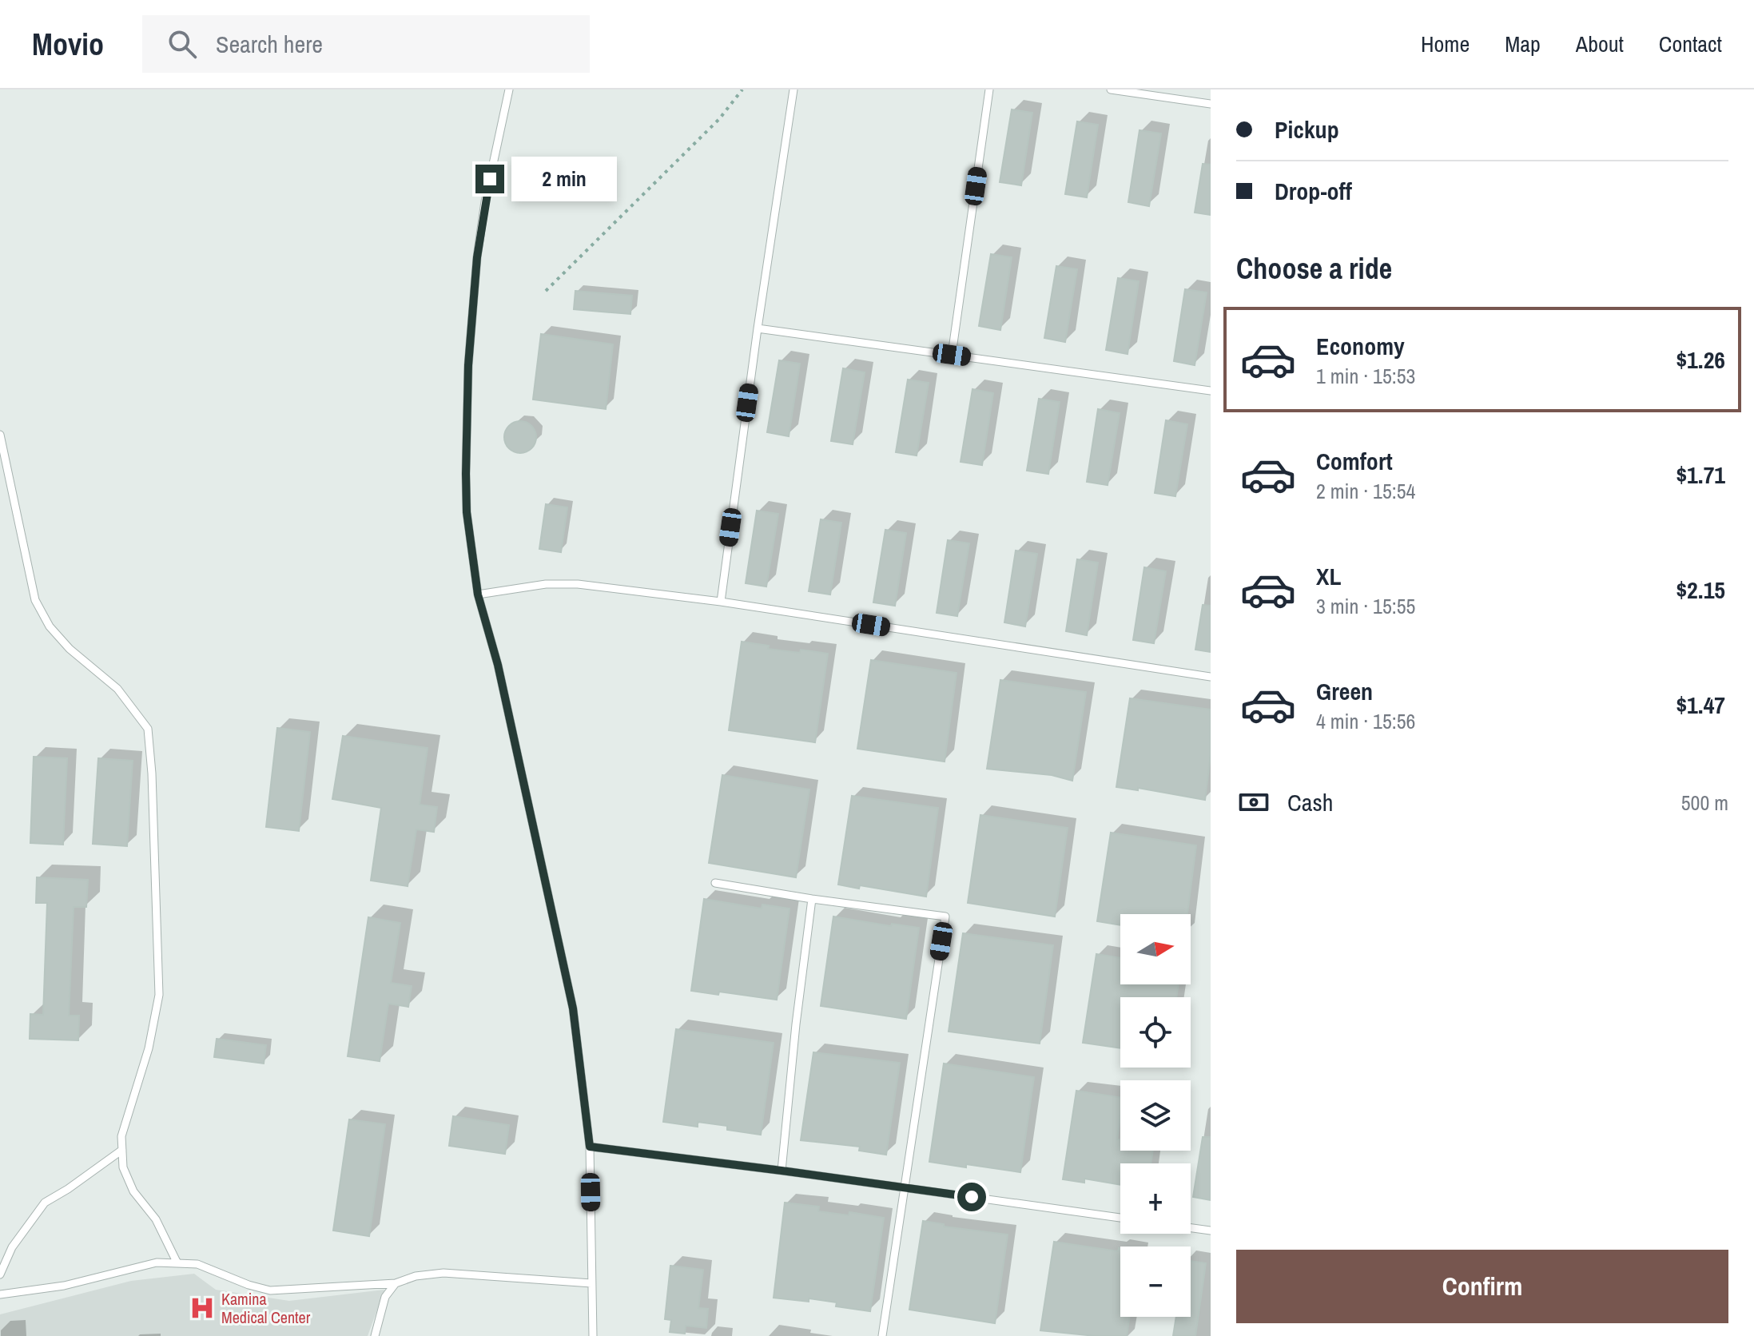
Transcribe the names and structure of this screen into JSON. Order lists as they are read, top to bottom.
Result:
{
  "places": {
    "hospital": ["Kamina Medical Center"]
  },
  "north": "right",
  "page": {
    "header": "Movio",
    "search": "Search here",
    "nav": [
      "Home",
      "Map",
      "About",
      "Contact"
    ],
    "banner": ["Pickup", "Drop-off"],
    "bubble": "2 min",
    "heading": "Choose a ride",
    "list": [
      {
        "name": "Economy",
        "note": "1 min · 15:53",
        "value": "$1.26"
      },
      {
        "name": "Comfort",
        "note": "2 min · 15:54",
        "value": "$1.71"
      },
      {
        "name": "XL",
        "note": "3 min · 15:55",
        "value": "$2.15"
      },
      {
        "name": "Green",
        "note": "4 min · 15:56",
        "value": "$1.47"
      }
    ],
    "pay": ["Cash", "500 m"],
    "map_buttons": ["+", "−"],
    "buttons": "Confirm"
  }
}
